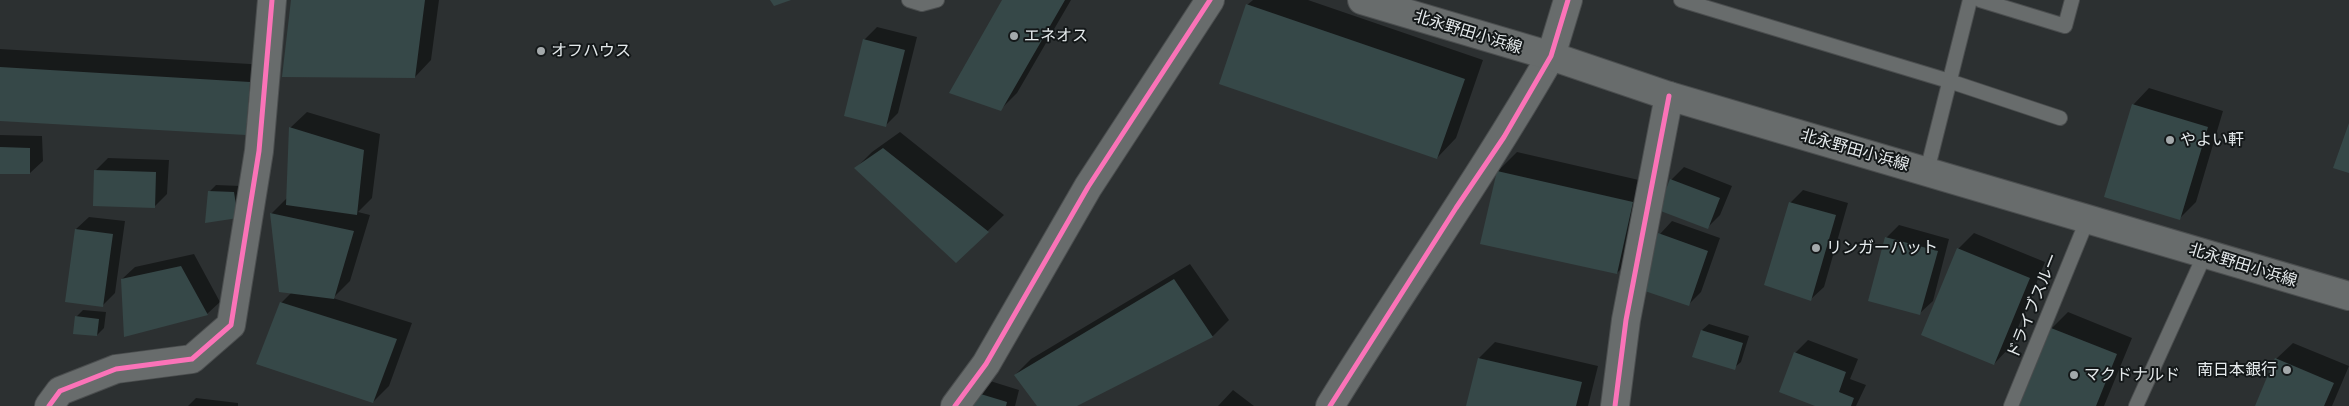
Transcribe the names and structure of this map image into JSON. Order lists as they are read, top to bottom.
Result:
{
  "streets": {
    "street": ["北永野田小浜線"],
    "lane": ["ドライブスルー"]
  },
  "crossings": [
    ["北永野田小浜線", "ドライブスルー"]
  ],
  "places": [
    "エネオス",
    "オフハウス",
    "やよい軒",
    "リンガーハット",
    "南日本銀行",
    "マクドナルド"
  ]
}
